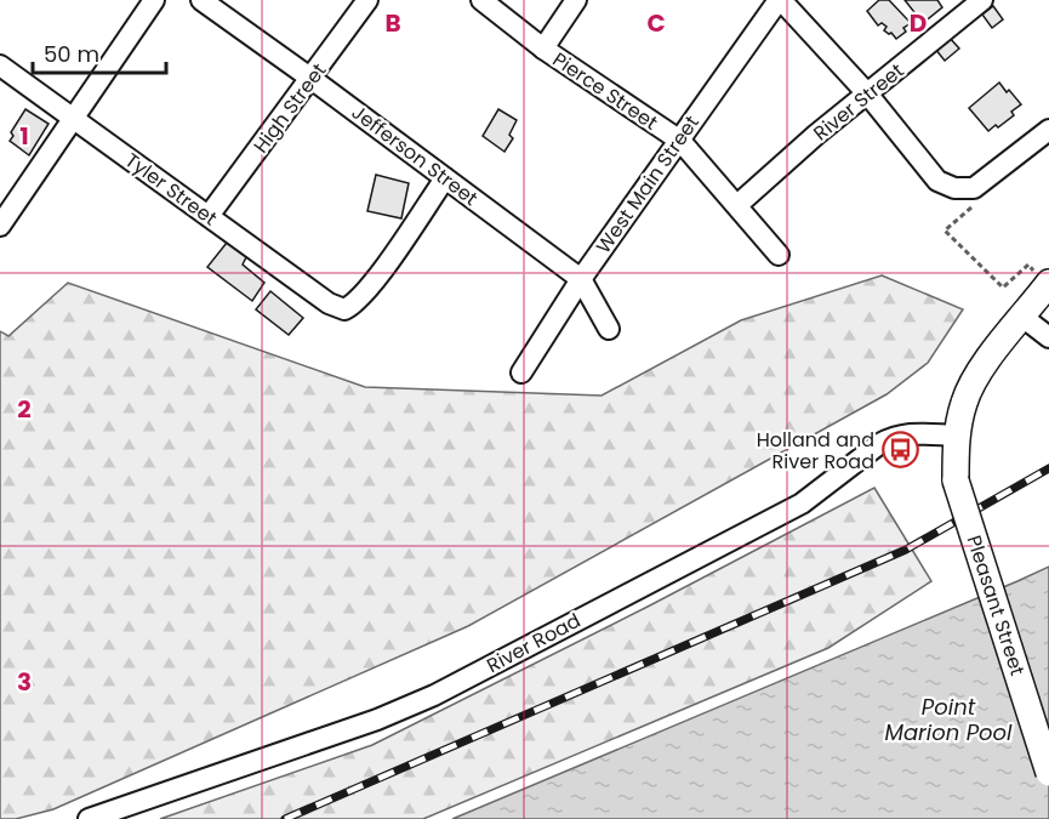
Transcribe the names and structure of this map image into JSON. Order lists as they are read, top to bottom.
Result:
{
  "streets": {
    "main road": ["Pleasant Street"],
    "street": [
      "Pierce Street",
      "River Street",
      "High Street",
      "Jefferson Street",
      "West Main Street",
      "Tyler Street",
      "River Road"
    ]
  },
  "crossings": [
    ["Pierce Street", "River Street"],
    ["Pierce Street", "West Main Street"],
    ["High Street", "Jefferson Street"],
    ["High Street", "Tyler Street"],
    ["Jefferson Street", "West Main Street"],
    ["Jefferson Street", "Tyler Street"],
    ["Pleasant Street", "River Road"]
  ],
  "water": ["Point Marion Pool"],
  "places": {
    "bus stop": ["Holland and River Road"]
  },
  "scale_bar": "50 m",
  "grid": {
    "columns": ["B", "C", "D"],
    "rows": ["1", "2", "3"]
  }
}
